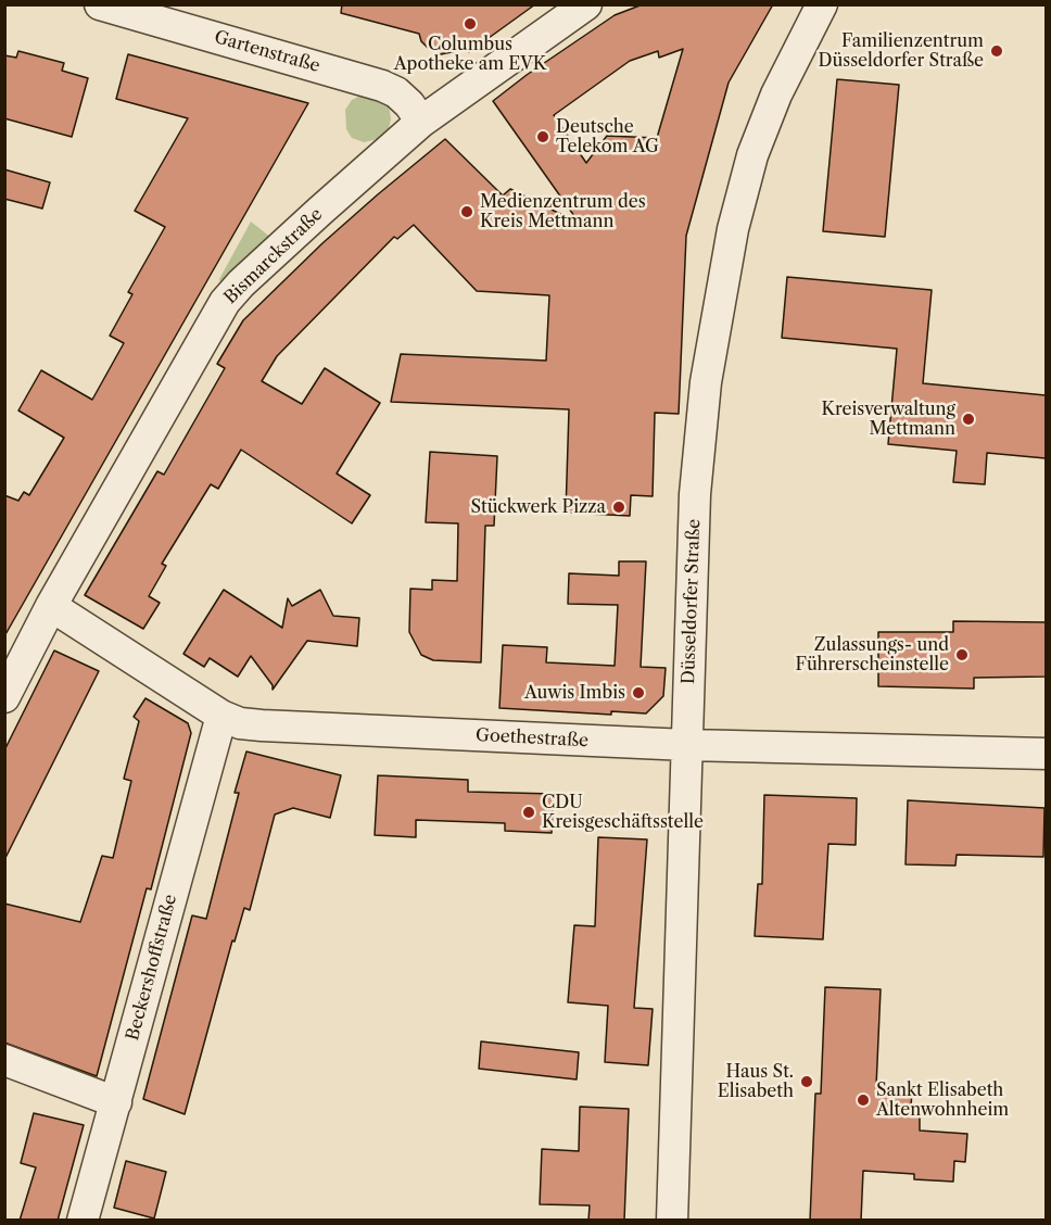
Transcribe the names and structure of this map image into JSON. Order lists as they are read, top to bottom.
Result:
{
  "streets": {
    "street": [
      "Gartenstraße",
      "Bismarckstraße",
      "Düsseldorfer Straße",
      "Goethestraße",
      "Beckershoffstraße"
    ]
  },
  "crossings": [
    ["Gartenstraße", "Bismarckstraße"],
    ["Bismarckstraße", "Goethestraße"],
    ["Düsseldorfer Straße", "Goethestraße"],
    ["Goethestraße", "Beckershoffstraße"]
  ],
  "places": [
    "Columbus Apotheke am EVK",
    "Familienzentrum Düsseldorfer Straße",
    "Deutsche Telekom AG",
    "Medienzentrum des Kreis Mettmann",
    "Kreisverwaltung Mettmann",
    "Stückwerk Pizza",
    "Zulassungs- und Führerscheinstelle",
    "Auwis Imbis",
    "CDU Kreisgeschäftsstelle",
    "Haus St. Elisabeth",
    "Sankt Elisabeth Altenwohnheim"
  ]
}
